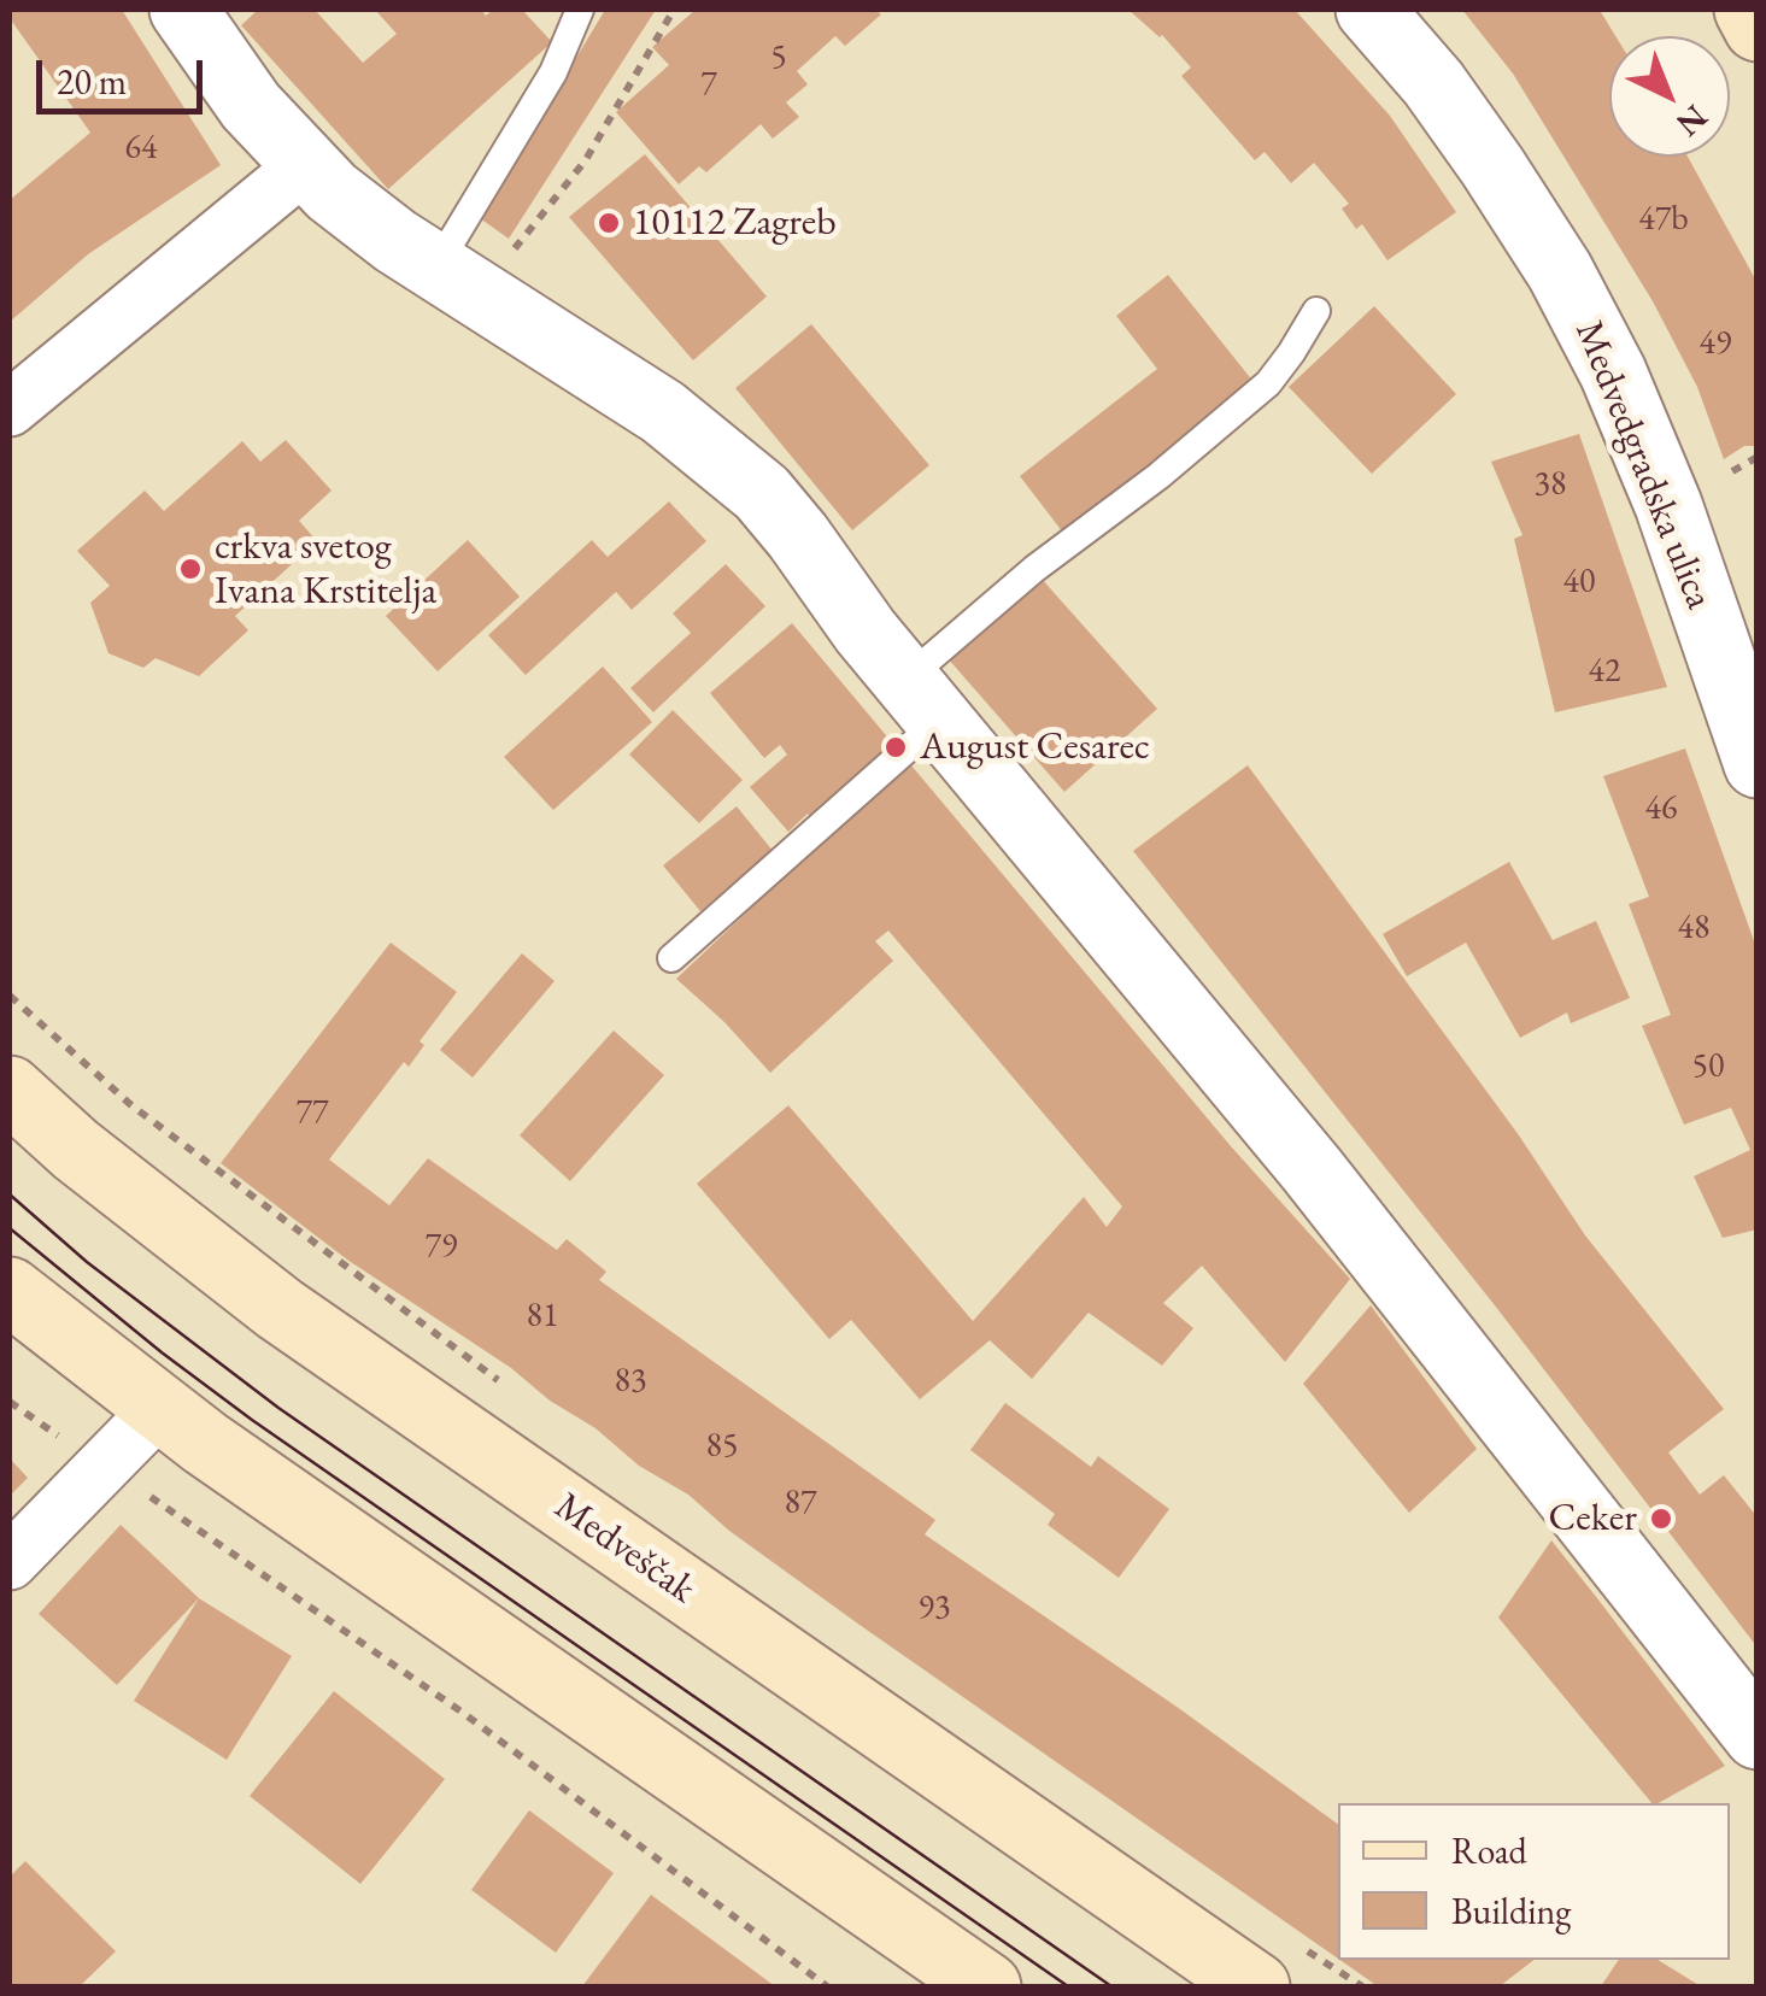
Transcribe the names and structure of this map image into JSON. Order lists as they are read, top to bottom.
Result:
{
  "streets": {
    "main road": ["Medveščak"],
    "street": ["Medvedgradska ulica"]
  },
  "places": [
    "10112 Zagreb",
    "crkva svetog Ivana Krstitelja",
    "August Cesarec",
    "Ceker"
  ],
  "house_numbers": [
    "5",
    "7",
    "64",
    "47b",
    "49",
    "38",
    "40",
    "42",
    "46",
    "48",
    "50",
    "77",
    "79",
    "81",
    "83",
    "85",
    "87",
    "93"
  ],
  "legend": ["Road", "Building"],
  "scale_bar": "20 m",
  "north": "bottom right"
}
